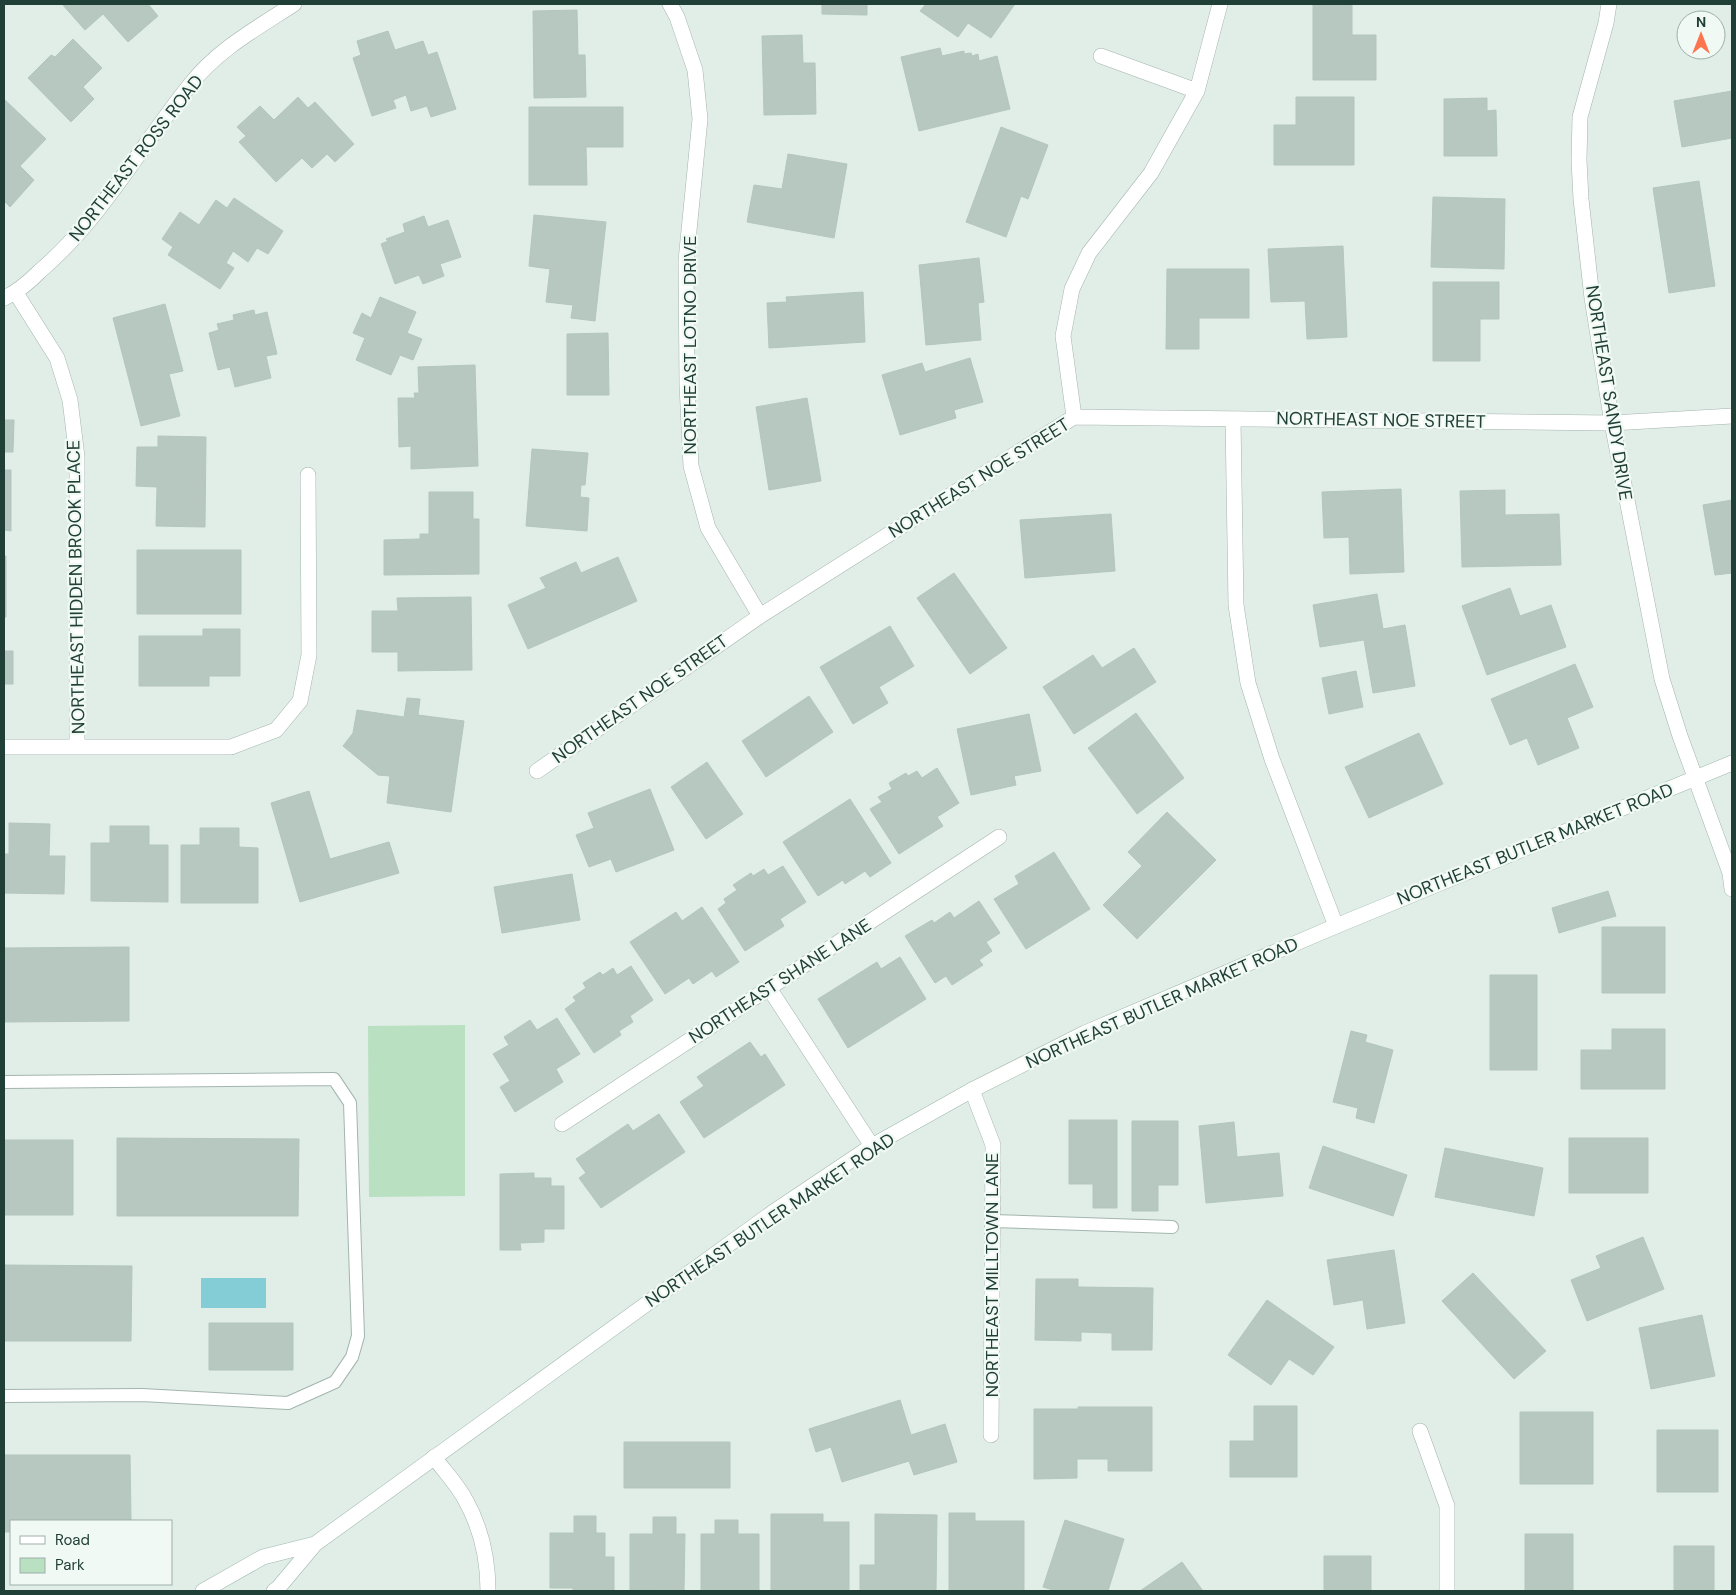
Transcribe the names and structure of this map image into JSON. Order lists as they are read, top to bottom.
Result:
{
  "streets": {
    "street": [
      "NORTHEAST ROSS ROAD",
      "NORTHEAST LOTNO DRIVE",
      "NORTHEAST SANDY DRIVE",
      "NORTHEAST NOE STREET",
      "NORTHEAST HIDDEN BROOK PLACE",
      "NORTHEAST BUTLER MARKET ROAD",
      "NORTHEAST SHANE LANE",
      "NORTHEAST MILLTOWN LANE"
    ]
  },
  "crossings": [
    ["NORTHEAST ROSS ROAD", "NORTHEAST HIDDEN BROOK PLACE"],
    ["NORTHEAST LOTNO DRIVE", "NORTHEAST NOE STREET"],
    ["NORTHEAST SANDY DRIVE", "NORTHEAST NOE STREET"],
    ["NORTHEAST SANDY DRIVE", "NORTHEAST BUTLER MARKET ROAD"],
    ["NORTHEAST BUTLER MARKET ROAD", "NORTHEAST MILLTOWN LANE"]
  ],
  "legend": ["Road", "Park"],
  "north": "top"
}
